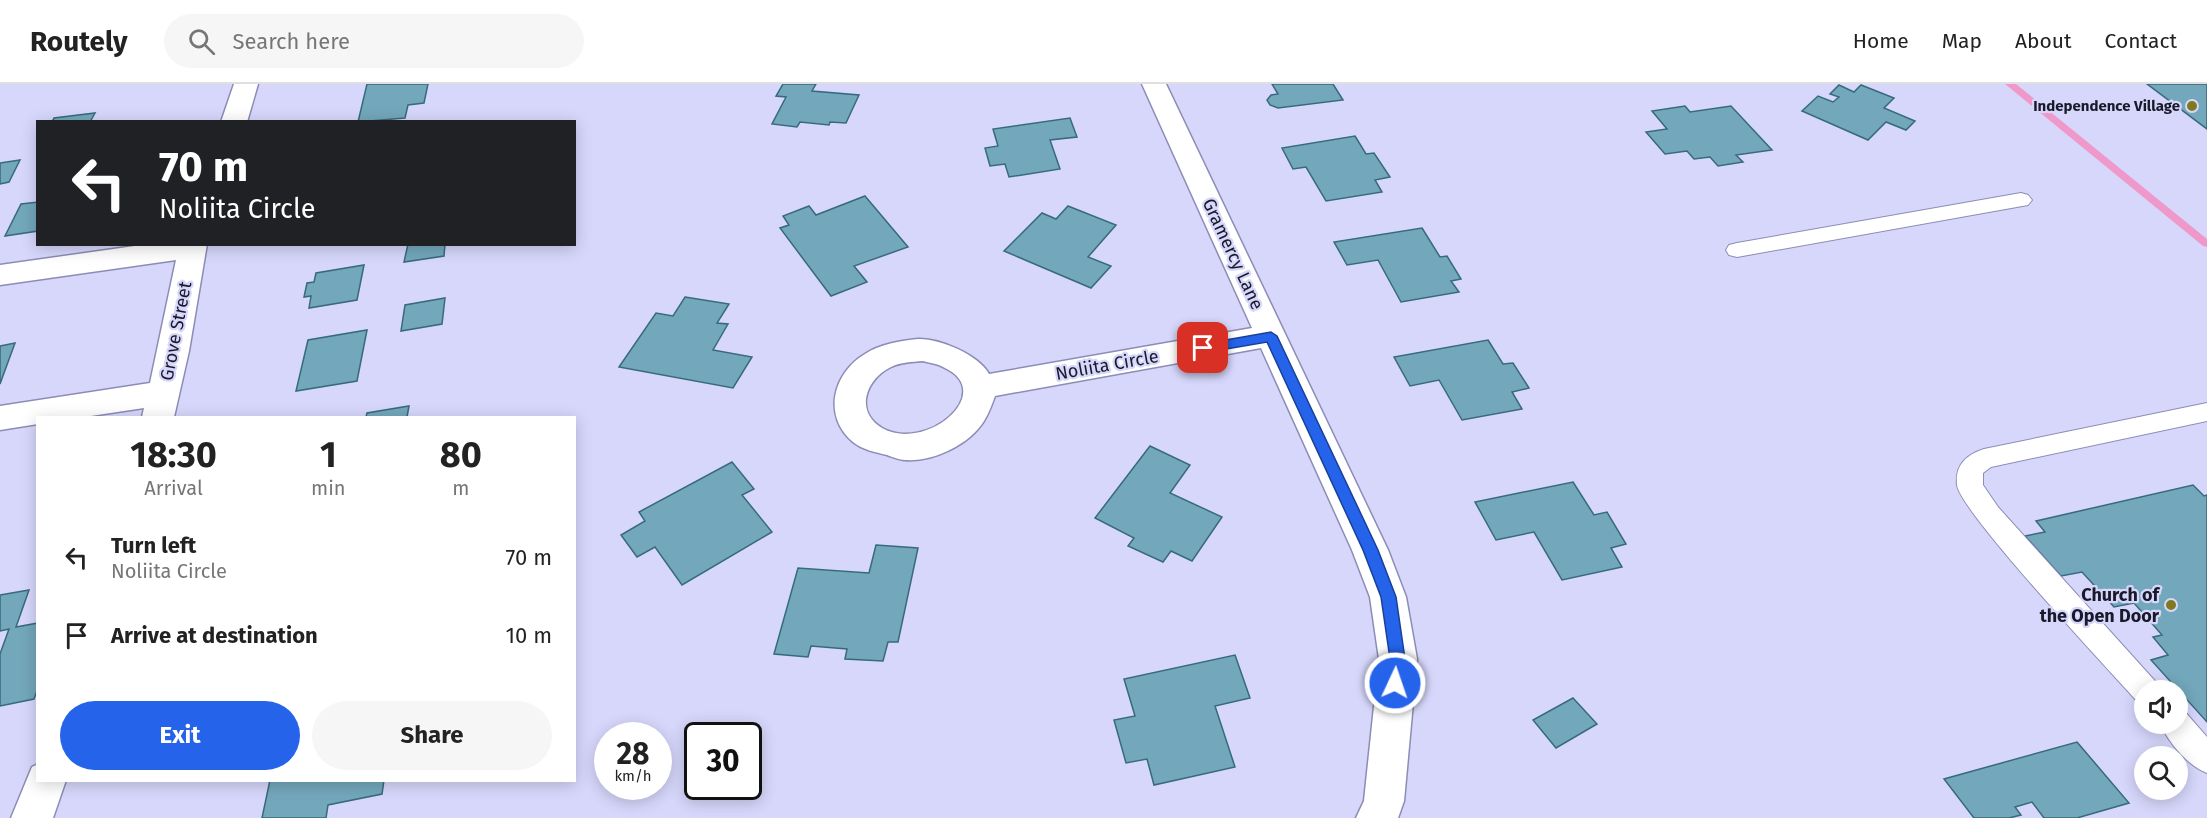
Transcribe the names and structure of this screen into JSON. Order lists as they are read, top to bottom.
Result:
{
  "streets": {
    "street": ["Gramercy Lane", "Grove Street", "Noliita Circle"]
  },
  "crossings": [
    ["Gramercy Lane", "Noliita Circle"]
  ],
  "places": ["Independence Village", "Church of the Open Door"],
  "page": {
    "header": "Routely",
    "search": "Search here",
    "nav": [
      "Home",
      "Map",
      "About",
      "Contact"
    ],
    "turn": ["70 m", "Noliita Circle"],
    "eta": [
      "18:30",
      "Arrival",
      "1",
      "min",
      "80",
      "m"
    ],
    "list": [
      {
        "name": "Turn left",
        "note": "Noliita Circle",
        "value": "70 m"
      },
      {
        "name": "Arrive at destination",
        "value": "10 m"
      }
    ],
    "buttons": ["Exit", "Share"],
    "speed": "28 km/h",
    "limit": "30"
  }
}
